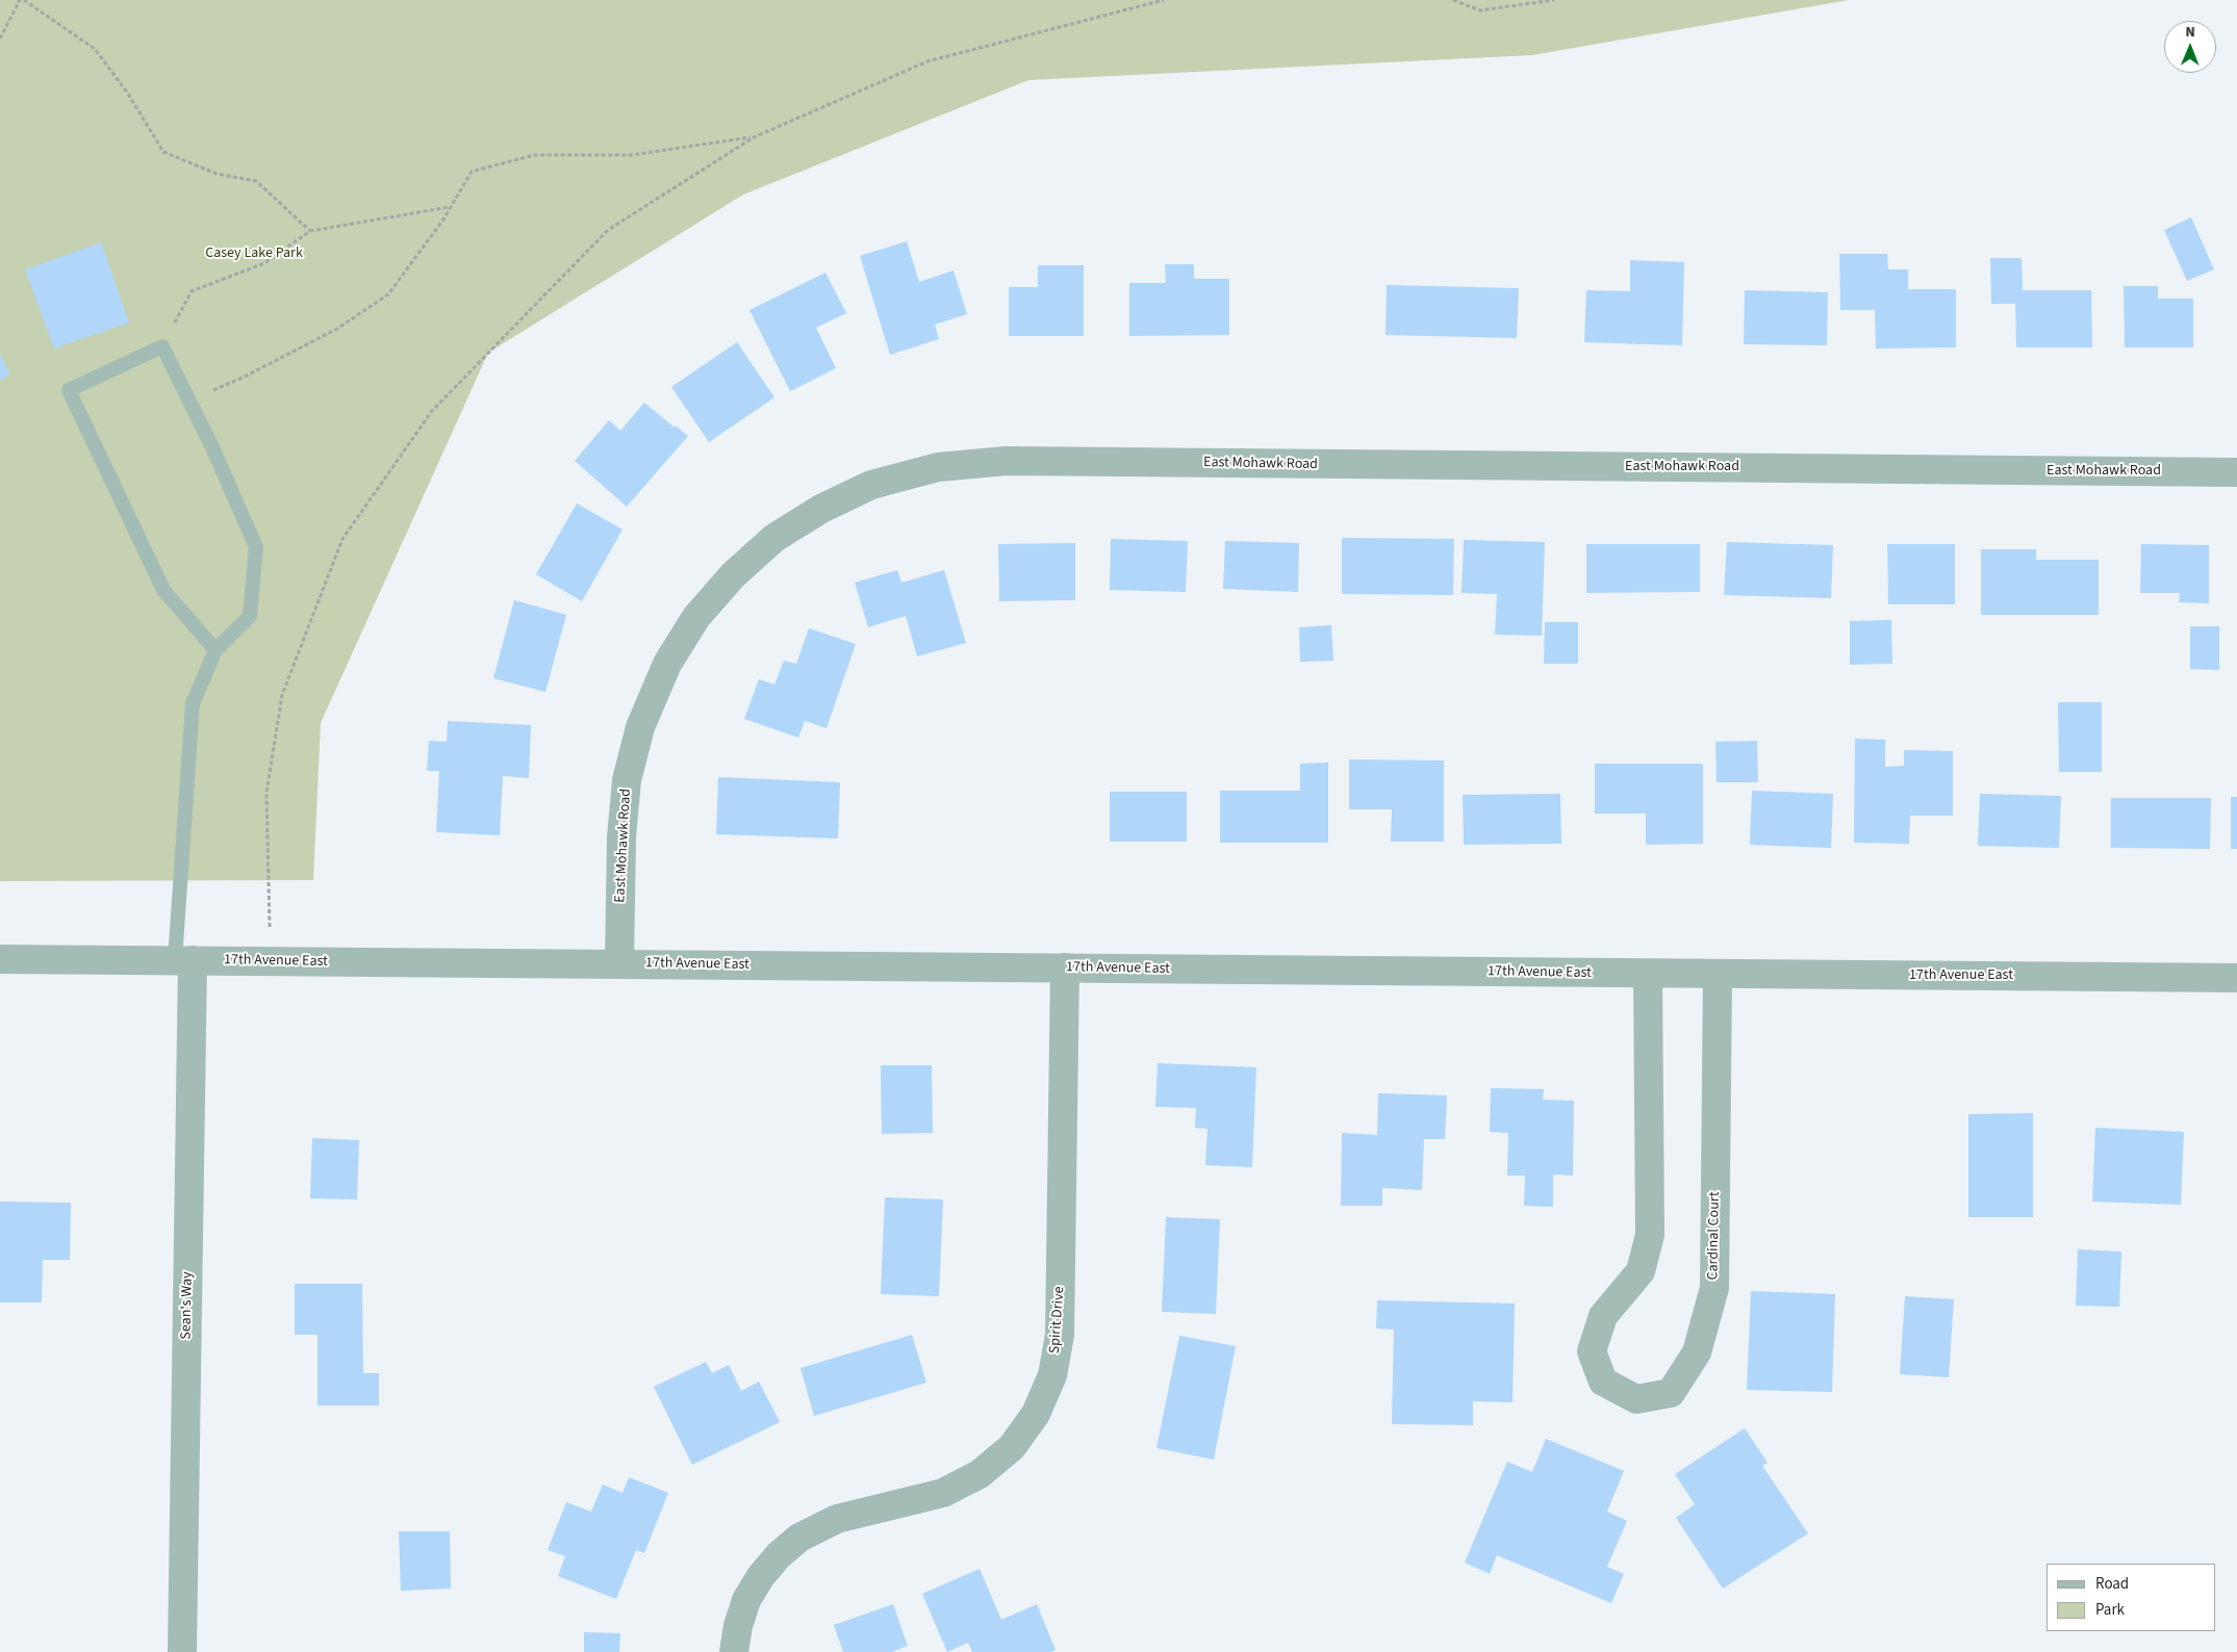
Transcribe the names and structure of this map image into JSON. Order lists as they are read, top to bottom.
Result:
{
  "streets": {
    "street": [
      "East Mohawk Road",
      "17th Avenue East",
      "Cardinal Court",
      "Sean's Way",
      "Spirit Drive"
    ]
  },
  "crossings": [
    ["East Mohawk Road", "17th Avenue East"],
    ["17th Avenue East", "Cardinal Court"],
    ["17th Avenue East", "Sean's Way"],
    ["17th Avenue East", "Spirit Drive"]
  ],
  "parks": ["Casey Lake Park"],
  "legend": ["Road", "Park"],
  "north": "top"
}
